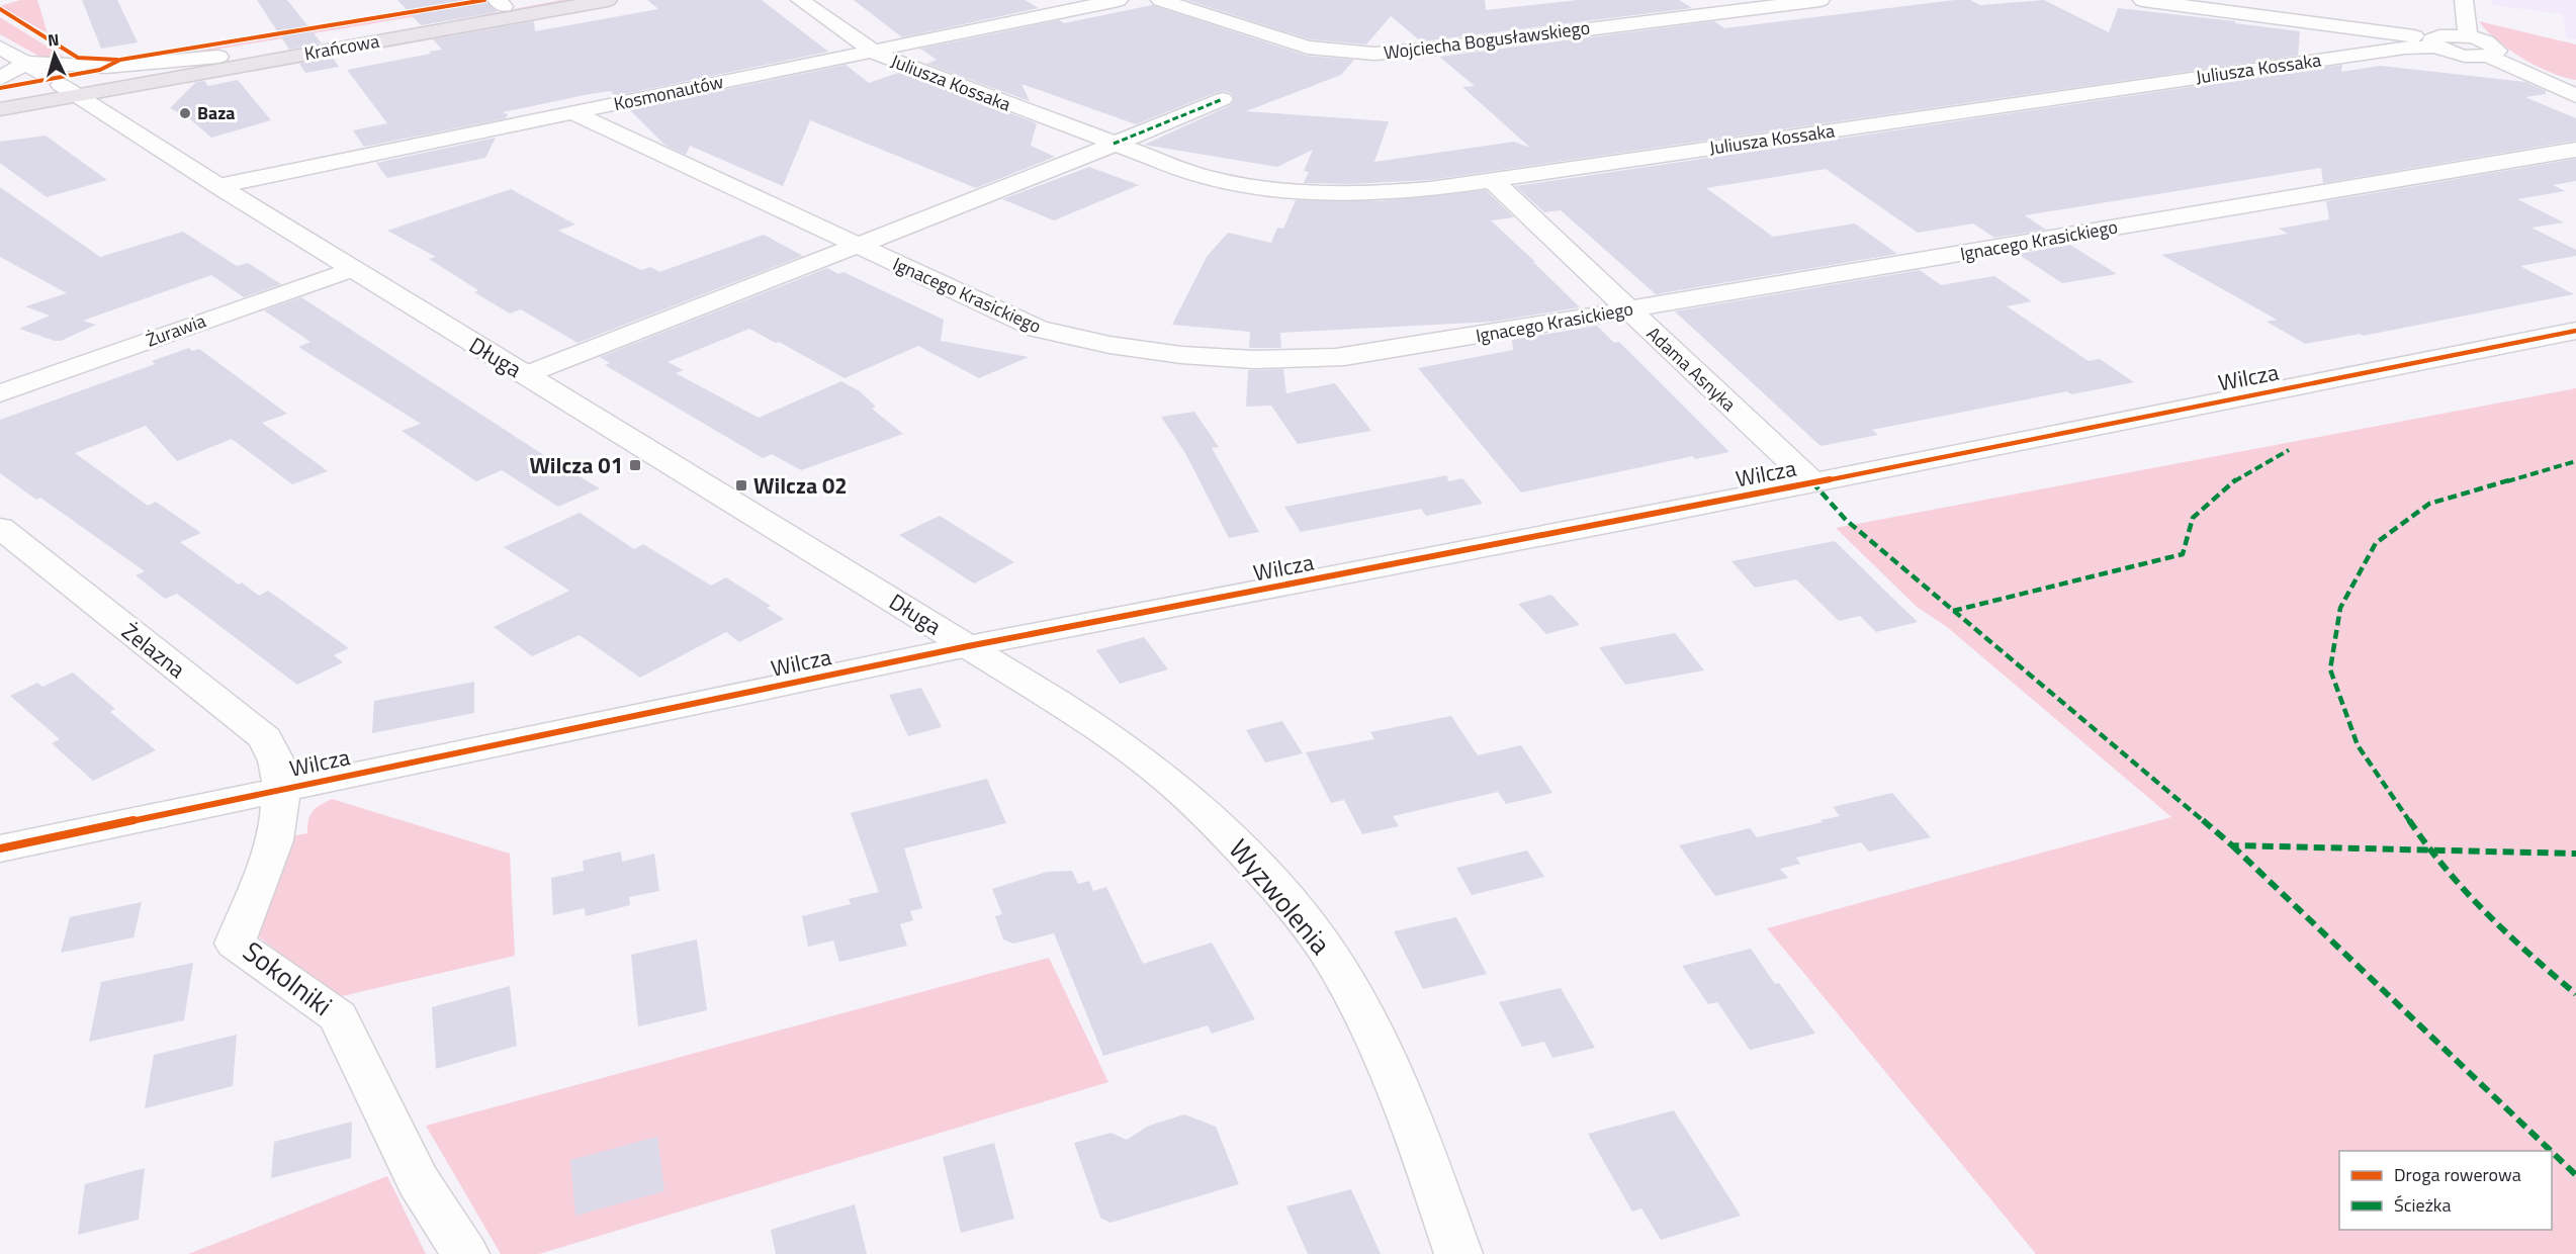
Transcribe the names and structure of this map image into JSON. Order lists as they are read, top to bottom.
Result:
{
  "streets": {
    "main road": ["Krańcowa"],
    "street": [
      "Wojciecha Bogusławskiego",
      "Juliusza Kossaka",
      "Kosmonautów",
      "Ignacego Krasickiego",
      "Żurawia",
      "Długa",
      "Adama Asnyka",
      "Wilcza",
      "Żelazna",
      "Wyzwolenia",
      "Sokolniki"
    ]
  },
  "crossings": [
    ["Krańcowa", "Długa"],
    ["Juliusza Kossaka", "Kosmonautów"],
    ["Juliusza Kossaka", "Adama Asnyka"],
    ["Kosmonautów", "Ignacego Krasickiego"],
    ["Kosmonautów", "Długa"],
    ["Ignacego Krasickiego", "Adama Asnyka"],
    ["Żurawia", "Długa"],
    ["Długa", "Wilcza"],
    ["Długa", "Wyzwolenia"],
    ["Adama Asnyka", "Wilcza"],
    ["Wilcza", "Żelazna"],
    ["Wilcza", "Wyzwolenia"],
    ["Wilcza", "Sokolniki"],
    ["Żelazna", "Sokolniki"]
  ],
  "places": {
    "other": ["Baza"],
    "transit": ["Wilcza 01", "Wilcza 02"]
  },
  "legend": ["Droga rowerowa", "Ścieżka"],
  "north": "top"
}
